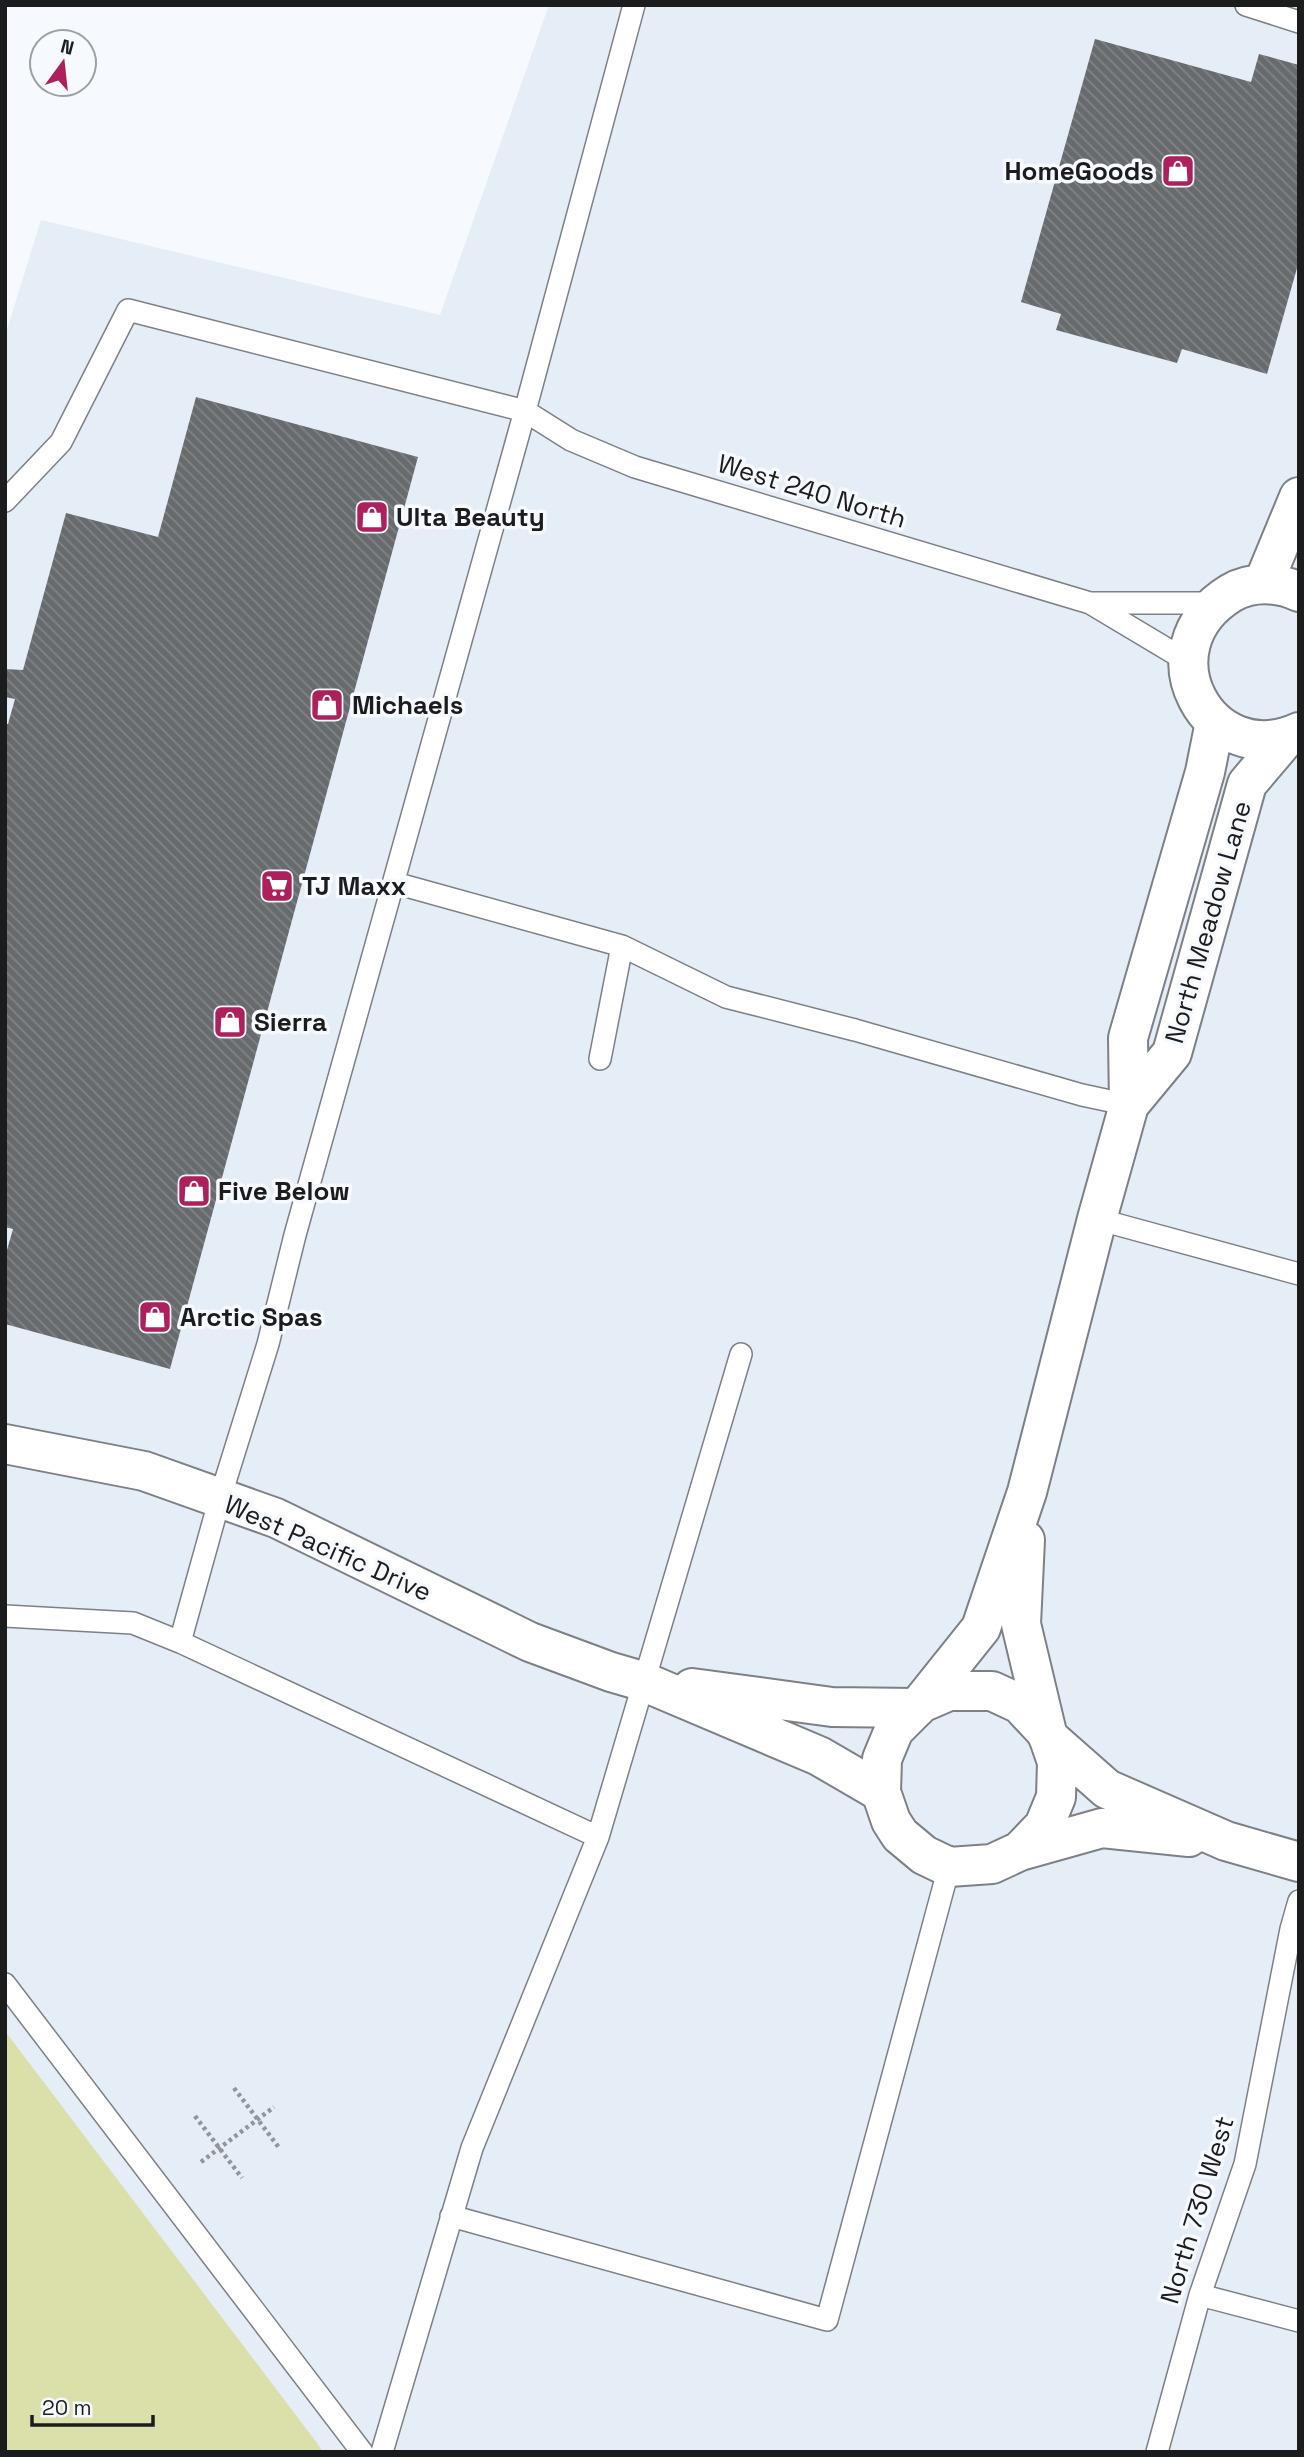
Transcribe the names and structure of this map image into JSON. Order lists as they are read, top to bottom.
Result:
{
  "streets": {
    "street": ["North Meadow Lane", "West Pacific Drive"],
    "lane": ["West 240 North", "North 730 West"]
  },
  "crossings": [
    ["North Meadow Lane", "West Pacific Drive"]
  ],
  "places": {
    "shop": [
      "HomeGoods",
      "Ulta Beauty",
      "Michaels",
      "Sierra",
      "Five Below",
      "Arctic Spas"
    ],
    "supermarket": ["TJ Maxx"]
  },
  "scale_bar": "20 m",
  "north": "top"
}
